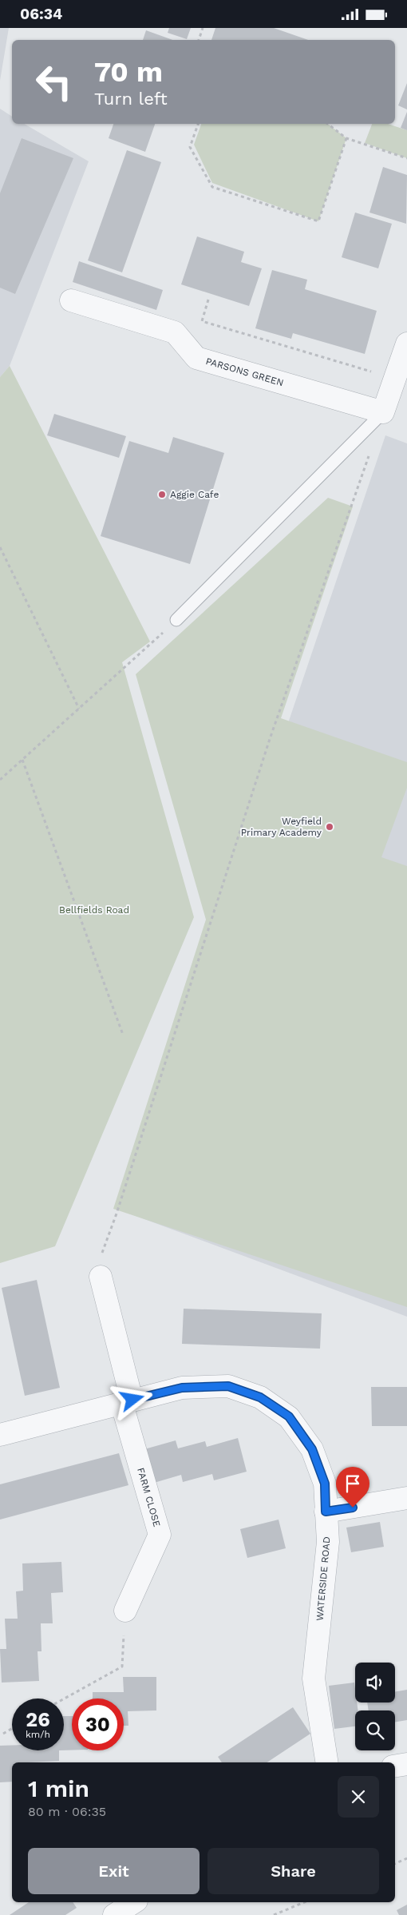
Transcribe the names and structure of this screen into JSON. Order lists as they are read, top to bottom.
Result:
{
  "streets": {
    "street": ["PARSONS GREEN", "FARM CLOSE", "WATERSIDE ROAD"]
  },
  "crossings": [
    ["FARM CLOSE", "WATERSIDE ROAD"]
  ],
  "parks": ["Bellfields Road"],
  "places": ["Aggie Cafe", "Weyfield Primary Academy"],
  "page": {
    "status": "06:34",
    "turn": ["70 m", "Turn left"],
    "speed": "26 km/h",
    "limit": "30",
    "heading": ["1 min", "80 m · 06:35"],
    "buttons": ["Exit", "Share"]
  }
}
